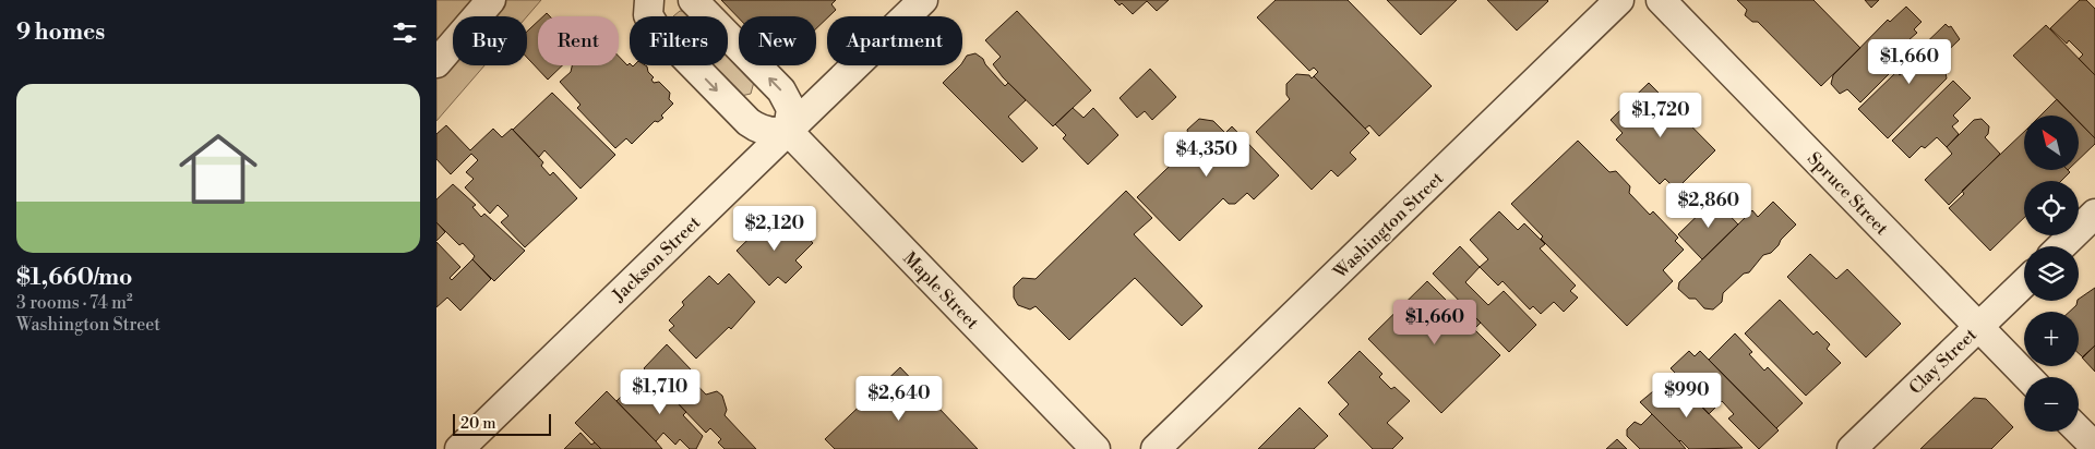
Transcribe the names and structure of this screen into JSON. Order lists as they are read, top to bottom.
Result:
{
  "streets": {
    "street": [
      "Spruce Street",
      "Washington Street",
      "Jackson Street",
      "Maple Street",
      "Clay Street"
    ]
  },
  "crossings": [
    ["Spruce Street", "Clay Street"],
    ["Jackson Street", "Maple Street"]
  ],
  "scale_bar": "20 m",
  "north": "top left",
  "page": {
    "heading": "9 homes",
    "chip": [
      "Buy",
      "Rent",
      "Filters",
      "New",
      "Apartment"
    ],
    "price": [
      "$1,660",
      "$1,720",
      "$4,350",
      "$2,860",
      "$2,120",
      "$1,660",
      "$1,710",
      "$990",
      "$2,640"
    ],
    "list": [
      {
        "name": "$1,660/mo",
        "note": "3 rooms · 74 m² · Washington Street"
      }
    ],
    "map_buttons": ["+", "−"],
    "scale": "20 m"
  }
}
